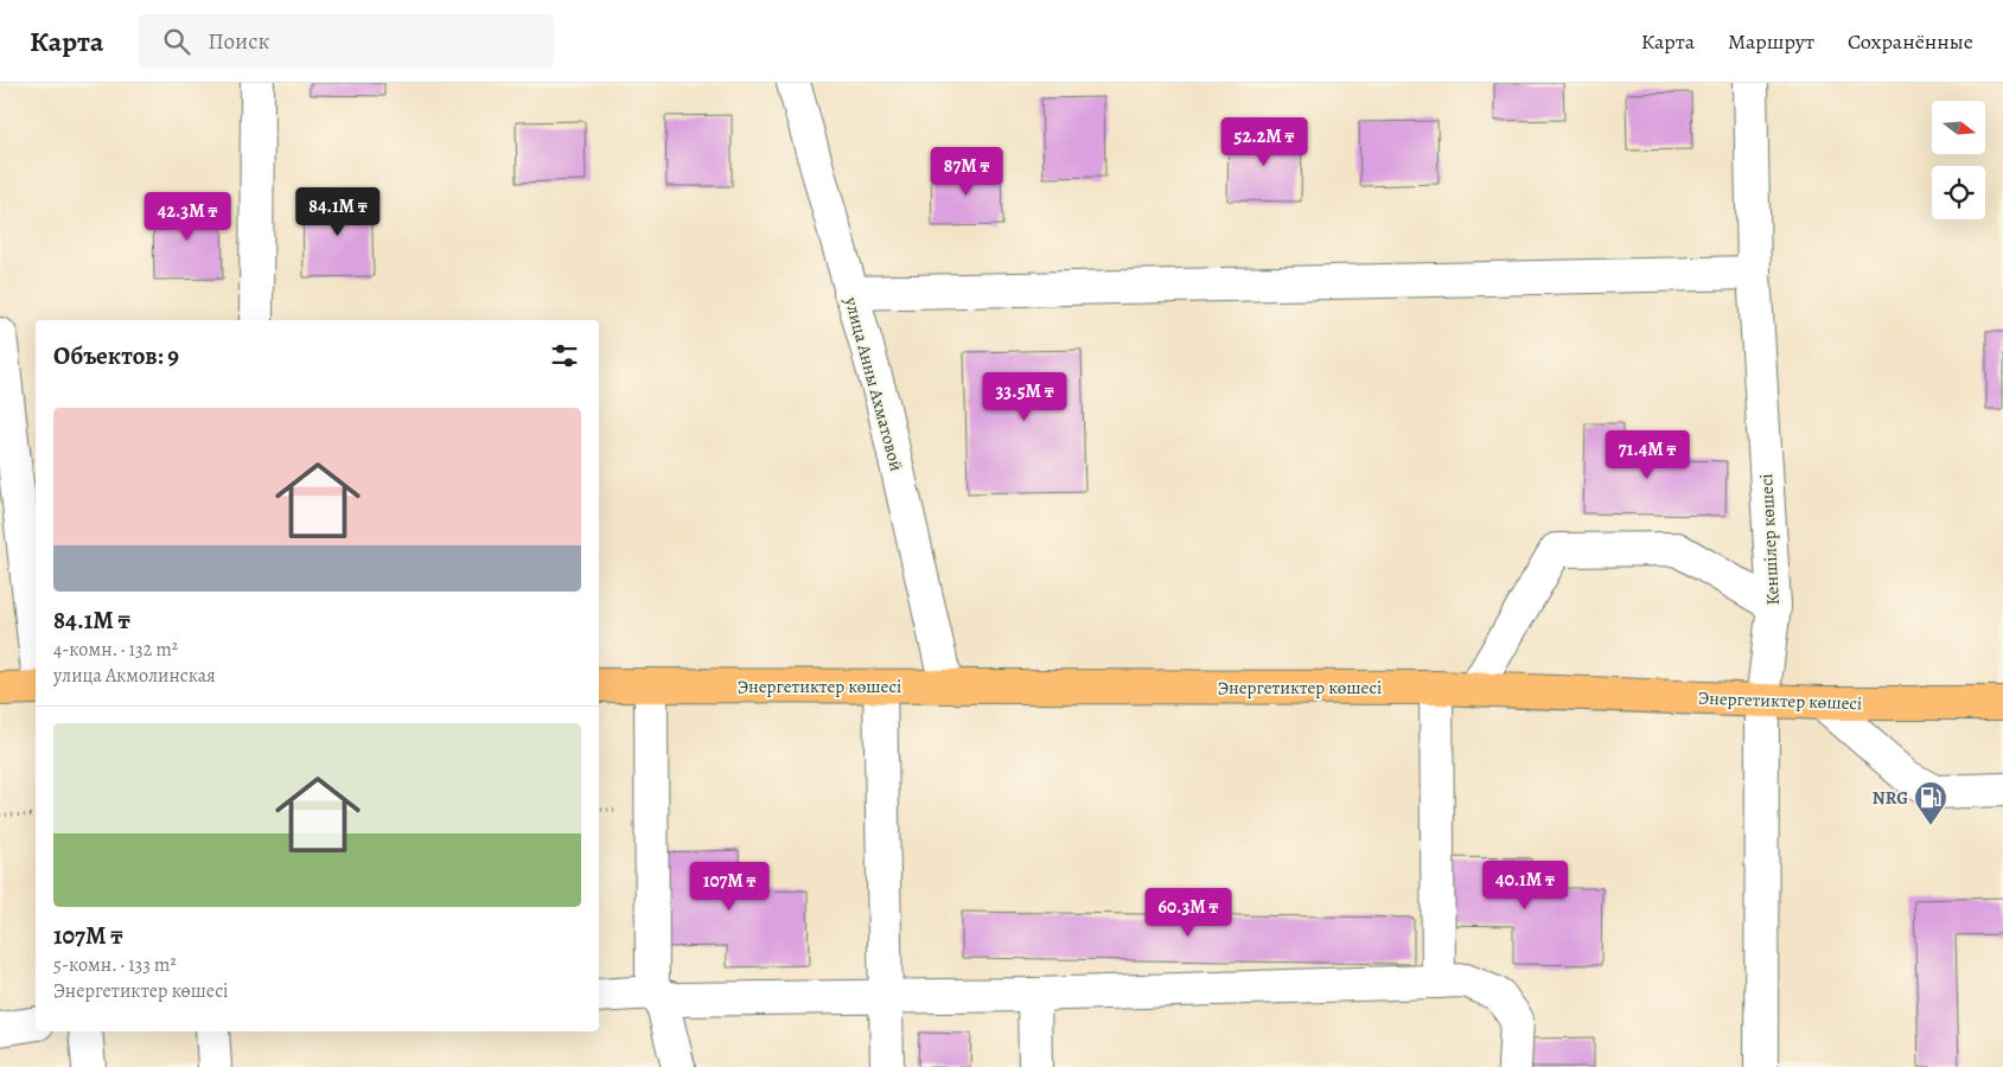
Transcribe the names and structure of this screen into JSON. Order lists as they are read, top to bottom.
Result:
{
  "streets": {
    "main road": ["Энергетиктер көшесі"],
    "street": ["улица Анны Ахматовой", "Кеншілер көшесі"]
  },
  "crossings": [
    ["улица Анны Ахматовой", "Энергетиктер көшесі"],
    ["Кеншілер көшесі", "Энергетиктер көшесі"]
  ],
  "places": {
    "fuel station": ["NRG"]
  },
  "north": "right",
  "page": {
    "header": "Карта",
    "search": "Поиск",
    "nav": ["Карта", "Маршрут", "Сохранённые"],
    "price": [
      "52.2M ₸",
      "87M ₸",
      "84.1M ₸",
      "42.3M ₸",
      "33.5M ₸",
      "71.4M ₸",
      "40.1M ₸",
      "107M ₸",
      "60.3M ₸"
    ],
    "heading": "Объектов: 9",
    "list": [
      {
        "name": "84.1M ₸",
        "note": "4-комн. · 132 m² · улица Акмолинская"
      },
      {
        "name": "107M ₸",
        "note": "5-комн. · 133 m² · Энергетиктер көшесі"
      }
    ]
  }
}
